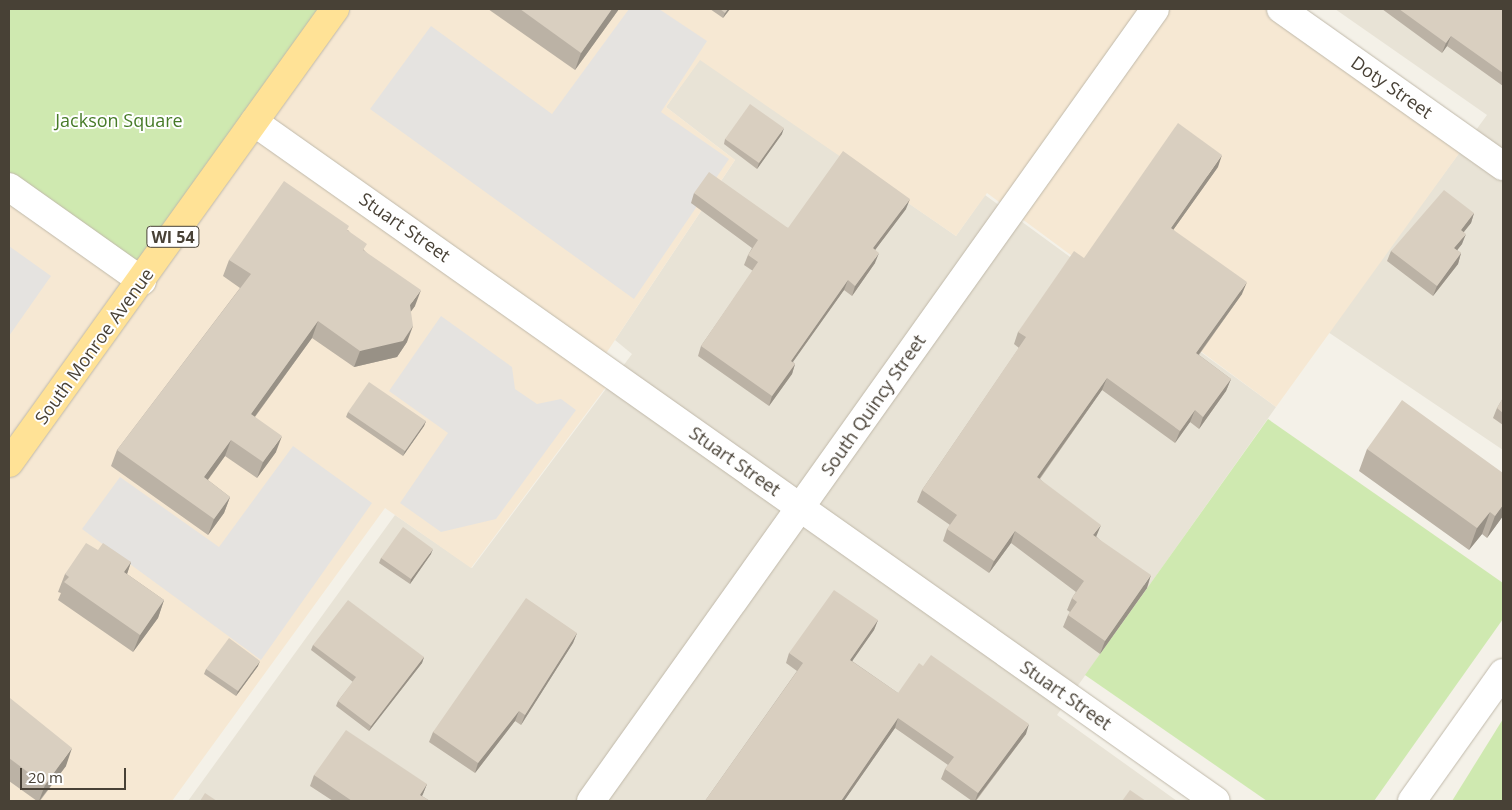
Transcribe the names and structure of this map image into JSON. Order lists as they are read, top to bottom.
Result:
{
  "streets": {
    "main road": ["WI 54", "South Monroe Avenue"],
    "street": ["Doty Street", "Stuart Street", "South Quincy Street"]
  },
  "crossings": [
    ["Stuart Street", "South Monroe Avenue"],
    ["Stuart Street", "South Quincy Street"]
  ],
  "parks": ["Jackson Square"],
  "scale_bar": "20 m"
}
